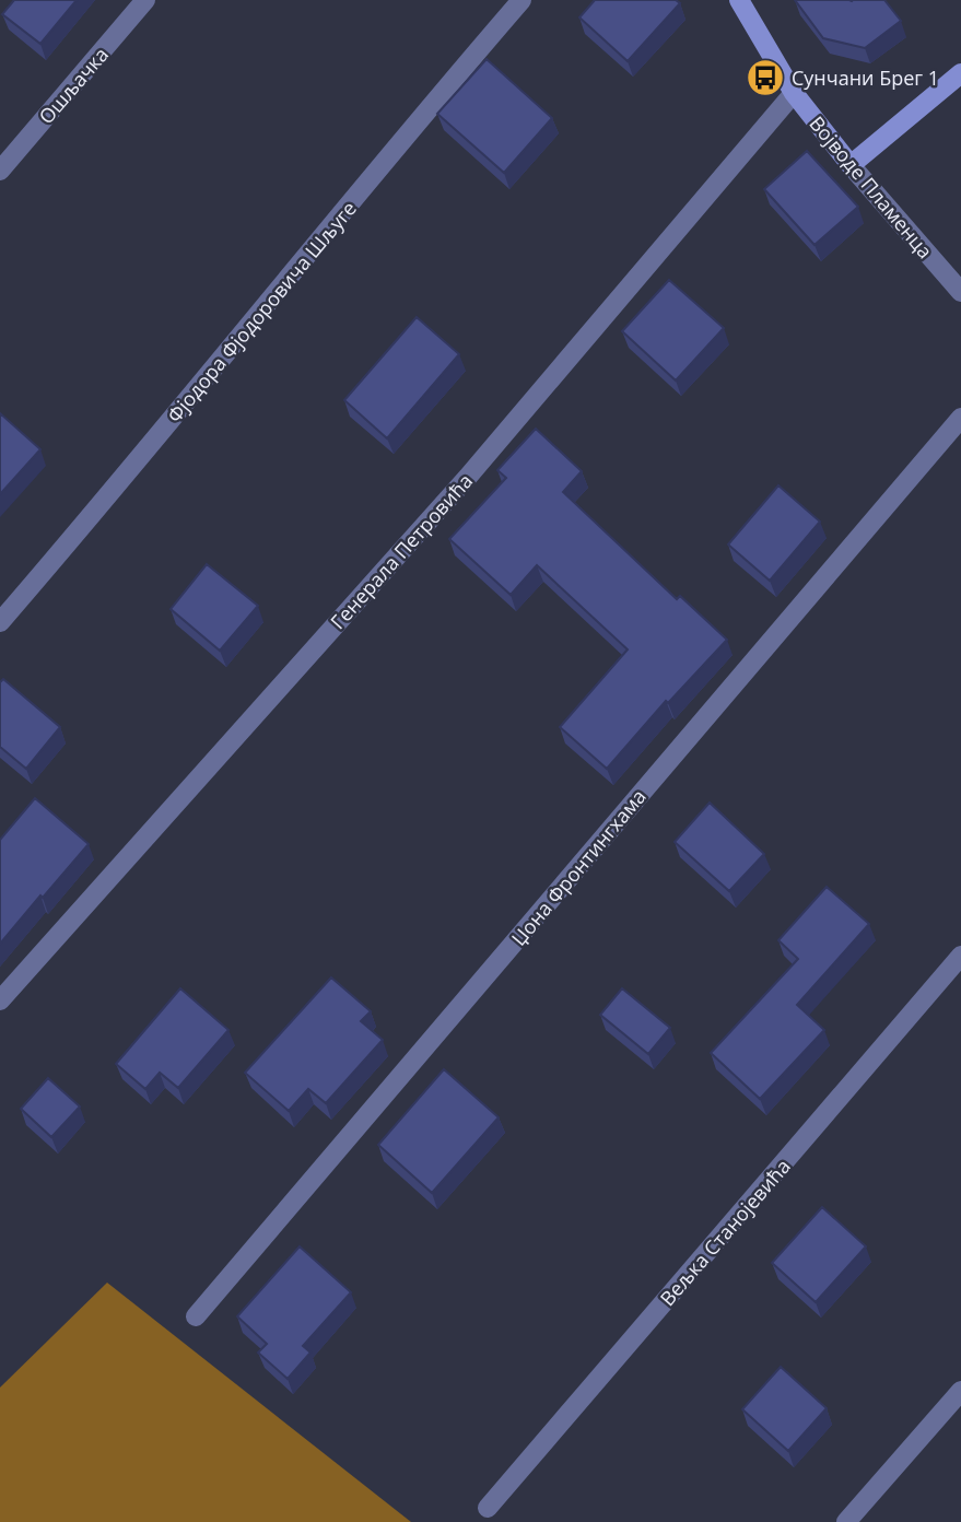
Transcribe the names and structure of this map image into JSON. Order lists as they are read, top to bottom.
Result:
{
  "streets": {
    "street": [
      "Ошљачка",
      "Војводе Пламенца",
      "Фјодора Фјодоровича Шљуге",
      "Генерала Петровића",
      "Џона Фронтингхама",
      "Вељка Станојевића"
    ]
  },
  "crossings": [
    ["Војводе Пламенца", "Генерала Петровића"]
  ],
  "places": {
    "bus stop": ["Сунчани Брег 1"]
  }
}
